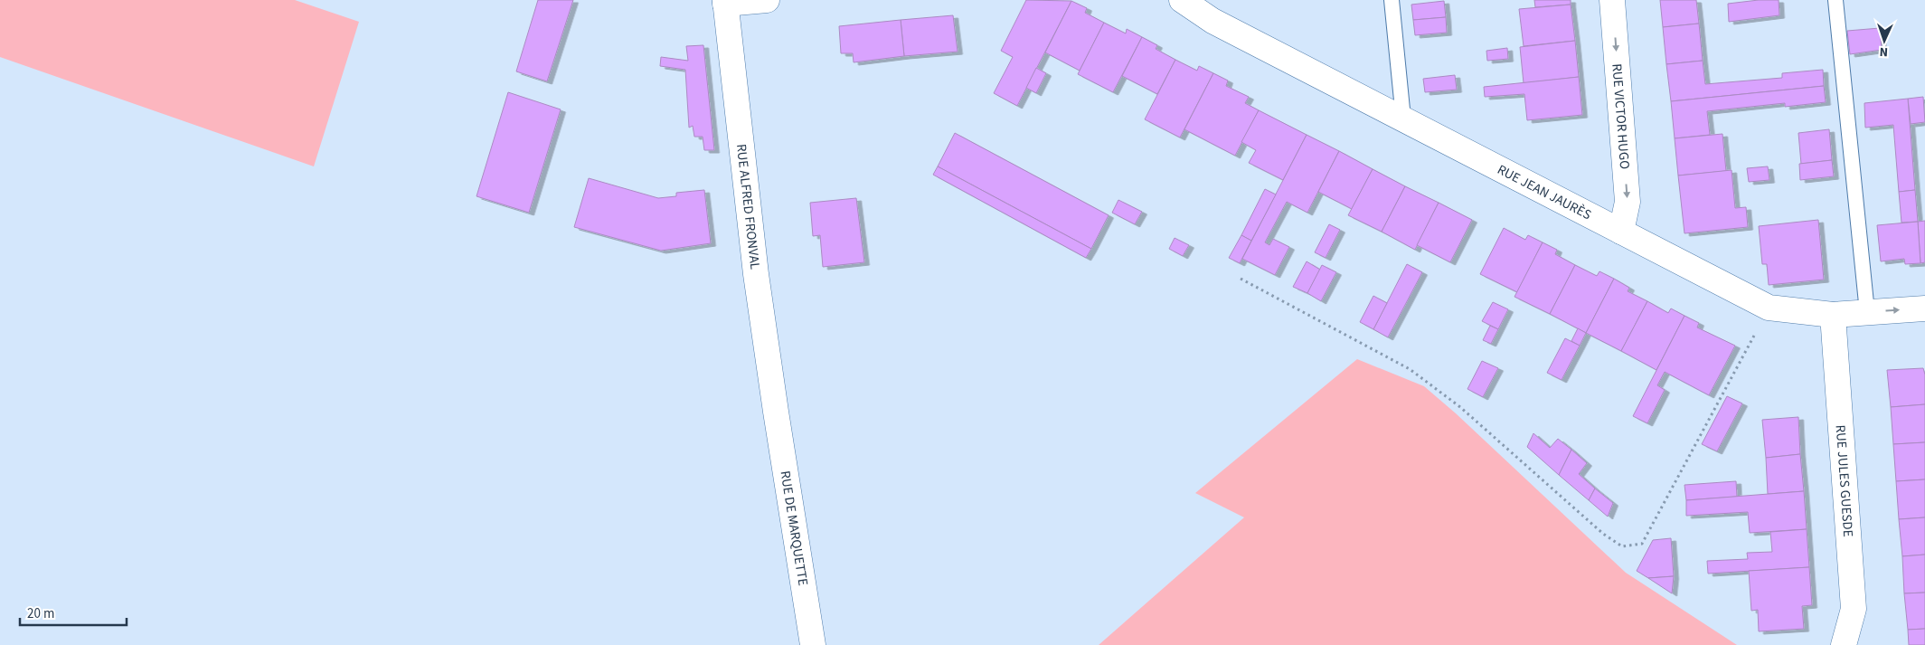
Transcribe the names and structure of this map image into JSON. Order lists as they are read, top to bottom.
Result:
{
  "streets": {
    "street": [
      "RUE VICTOR HUGO",
      "RUE JEAN JAURÈS",
      "RUE ALFRED FRONVAL",
      "RUE JULES GUESDE",
      "RUE DE MARQUETTE"
    ]
  },
  "crossings": [
    ["RUE VICTOR HUGO", "RUE JEAN JAURÈS"],
    ["RUE JEAN JAURÈS", "RUE JULES GUESDE"],
    ["RUE ALFRED FRONVAL", "RUE DE MARQUETTE"]
  ],
  "one_way": ["RUE VICTOR HUGO"],
  "scale_bar": "20 m",
  "north": "bottom"
}
